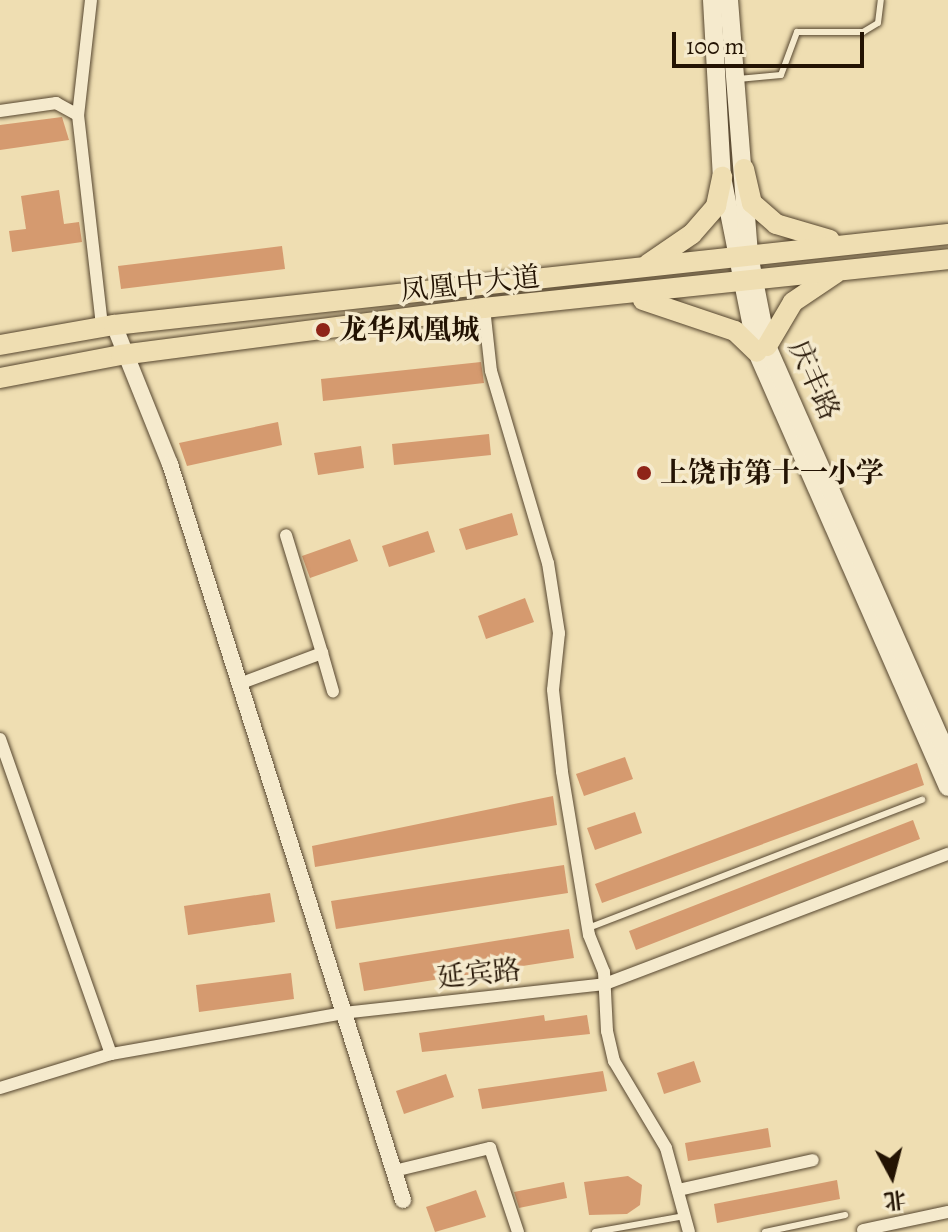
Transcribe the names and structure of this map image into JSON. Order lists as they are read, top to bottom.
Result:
{
  "streets": {
    "main road": ["凤凰中大道", "庆丰路"],
    "street": ["延宾路"]
  },
  "places": ["龙华凤凰城", "上饶市第十一小学"],
  "scale_bar": "100 m",
  "north": "bottom"
}
